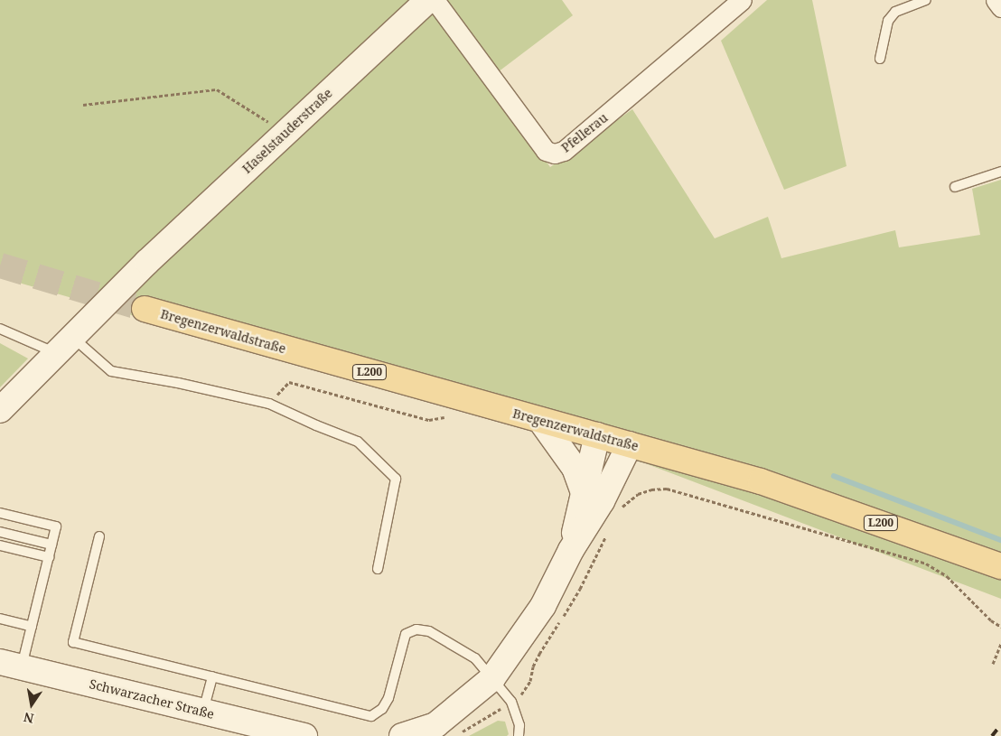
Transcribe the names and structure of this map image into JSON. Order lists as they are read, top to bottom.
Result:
{
  "streets": {
    "main road": [
      "Haselstauderstraße",
      "Bregenzerwaldstraße",
      "L200",
      "Schwarzacher Straße"
    ],
    "street": ["Pfellerau"]
  },
  "north": "bottom"
}
